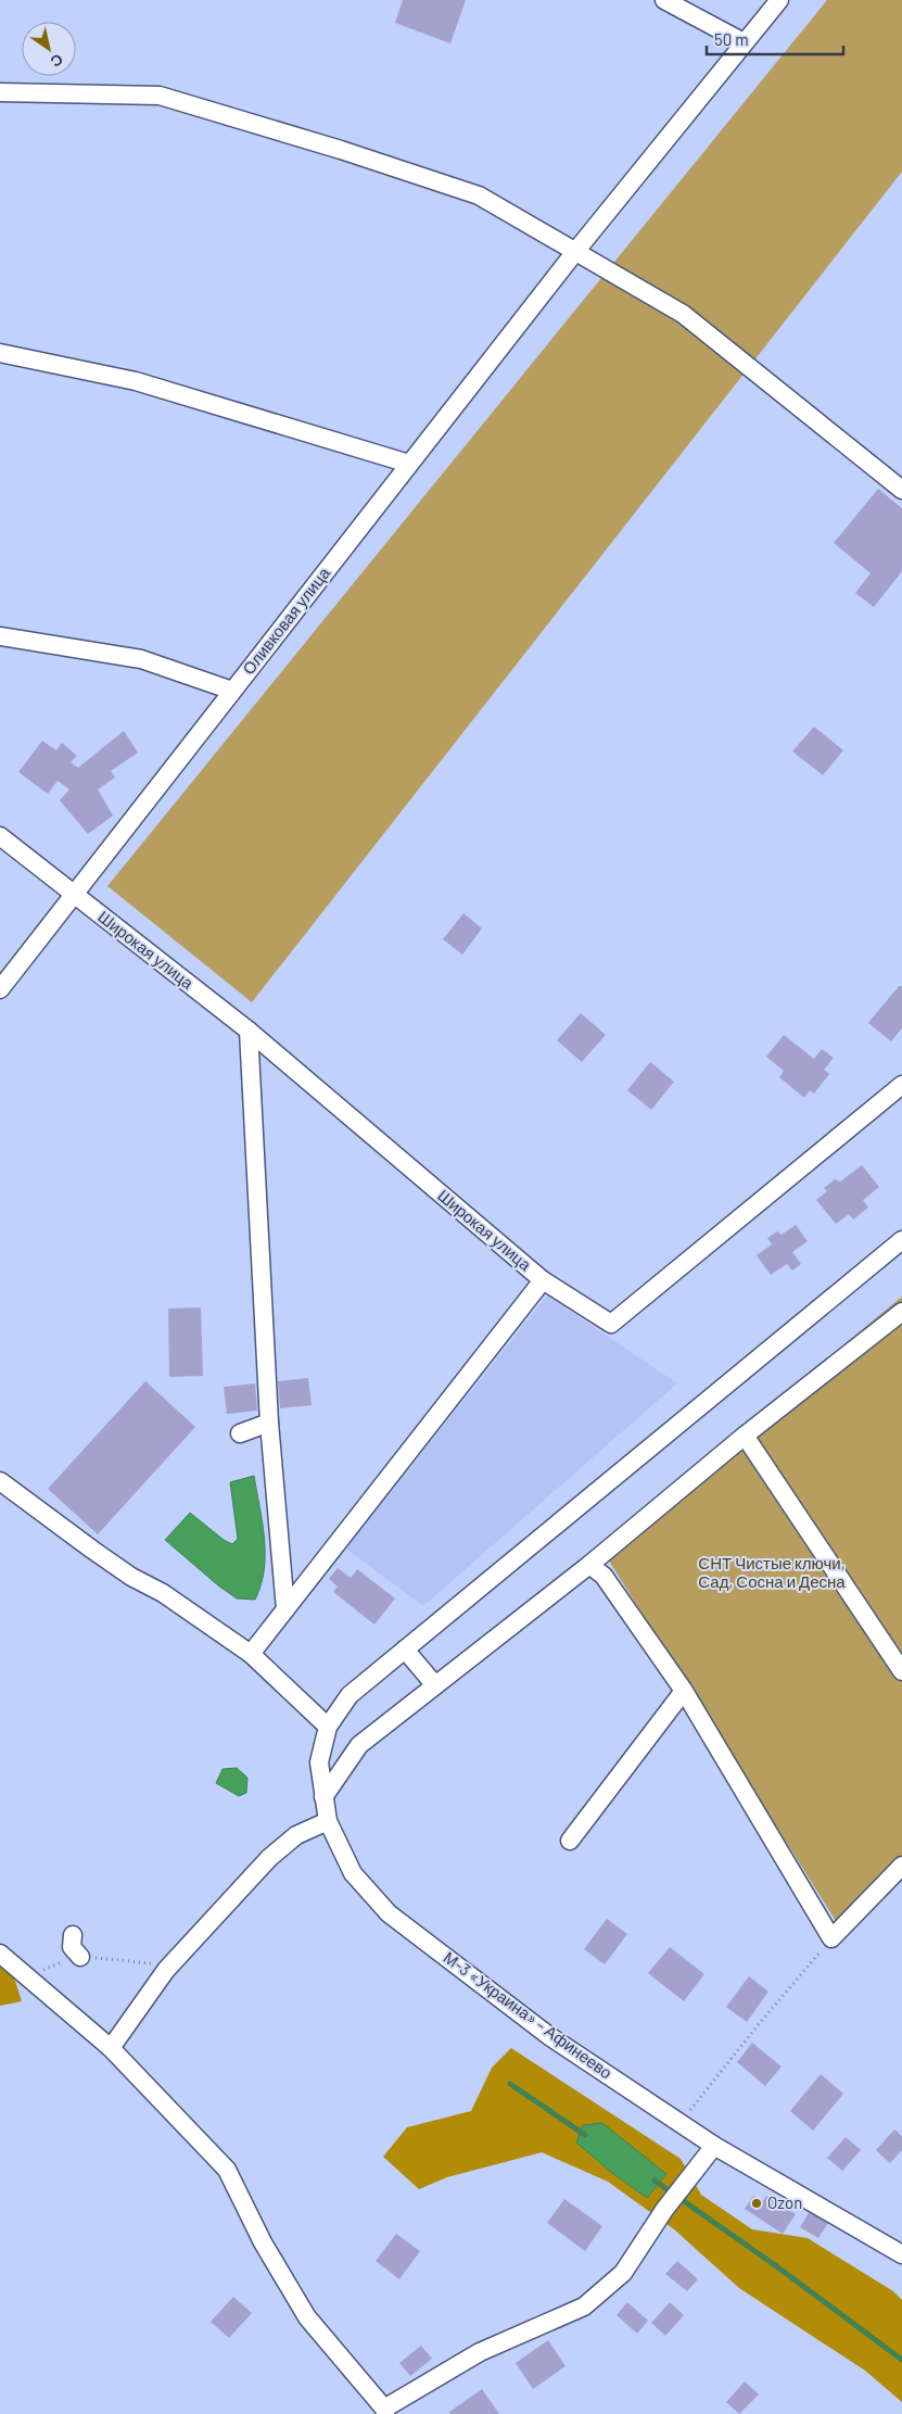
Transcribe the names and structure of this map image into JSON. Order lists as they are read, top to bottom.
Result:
{
  "streets": {
    "street": ["Оливковая улица", "Широкая улица", "М-3 «Украина» – Афинеево"]
  },
  "crossings": [
    ["Оливковая улица", "Широкая улица"]
  ],
  "parks": ["СНТ Чистые ключи, Сад, Сосна и Десна"],
  "places": ["Ozon"],
  "scale_bar": "50 m",
  "north": "bottom right"
}
